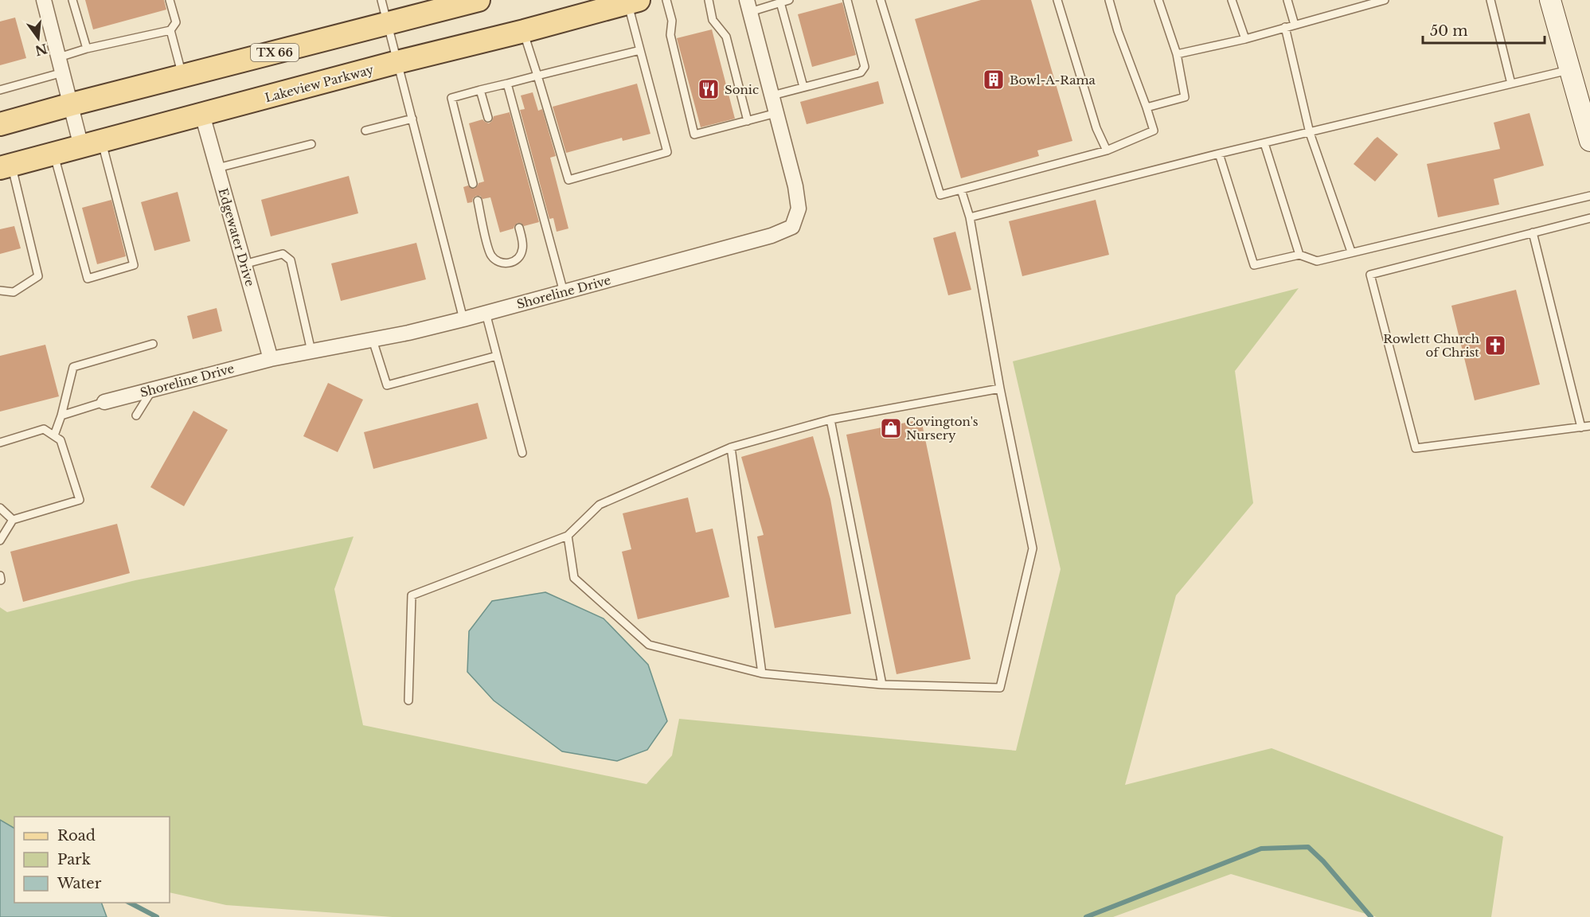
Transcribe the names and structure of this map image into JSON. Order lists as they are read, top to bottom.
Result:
{
  "streets": {
    "main road": ["TX 66", "Lakeview Parkway"],
    "street": ["Edgewater Drive", "Shoreline Drive"]
  },
  "crossings": [
    ["Lakeview Parkway", "Edgewater Drive"],
    ["Edgewater Drive", "Shoreline Drive"]
  ],
  "places": {
    "building": ["Bowl-A-Rama"],
    "restaurant": ["Sonic"],
    "church": ["Rowlett Church of Christ"],
    "shop": ["Covington's Nursery"]
  },
  "legend": ["Road", "Park", "Water"],
  "scale_bar": "50 m",
  "north": "bottom"
}
